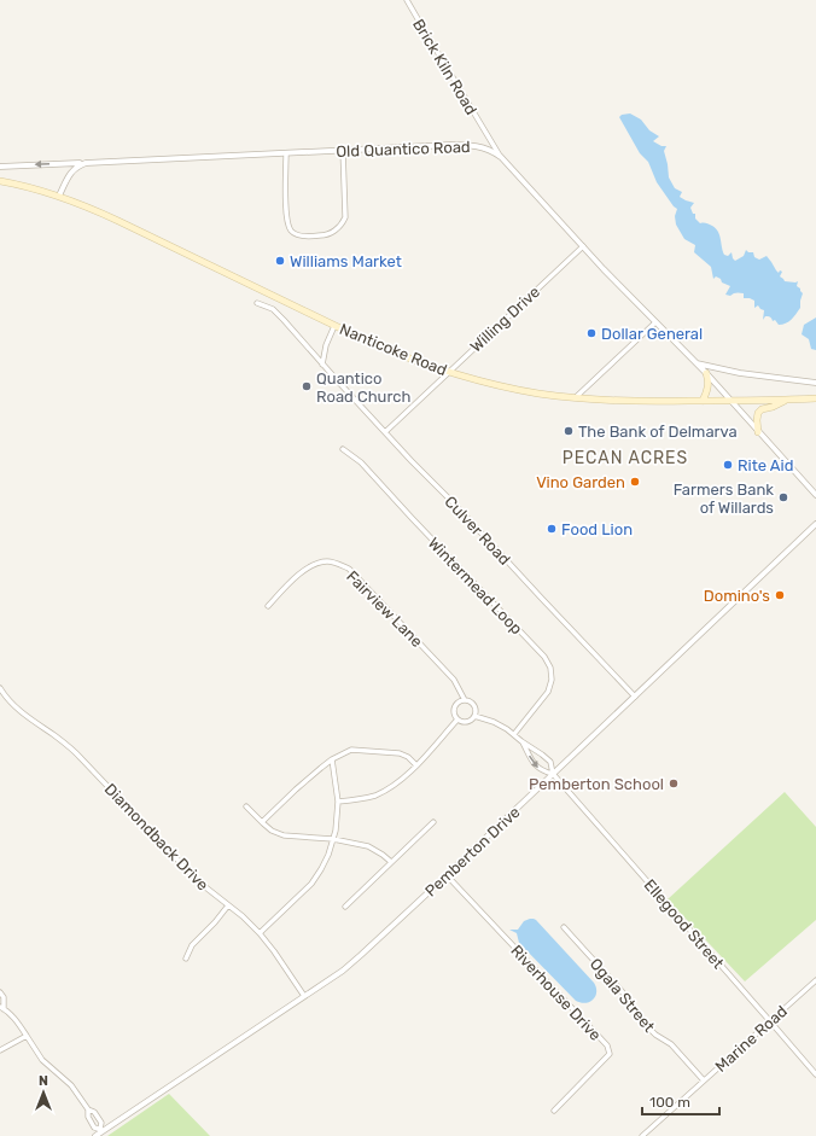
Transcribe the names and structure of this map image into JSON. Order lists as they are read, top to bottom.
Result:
{
  "streets": {
    "main road": ["Nanticoke Road"],
    "street": [
      "Brick Kiln Road",
      "Old Quantico Road",
      "Willing Drive",
      "Culver Road",
      "Wintermead Loop",
      "Fairview Lane",
      "Diamondback Drive",
      "Pemberton Drive",
      "Ellegood Street",
      "Riverhouse Drive",
      "Ogala Street",
      "Marine Road"
    ]
  },
  "crossings": [
    ["Brick Kiln Road", "Old Quantico Road"],
    ["Old Quantico Road", "Willing Drive"],
    ["Old Quantico Road", "Nanticoke Road"],
    ["Willing Drive", "Nanticoke Road"],
    ["Willing Drive", "Culver Road"],
    ["Culver Road", "Pemberton Drive"],
    ["Diamondback Drive", "Pemberton Drive"],
    ["Pemberton Drive", "Ellegood Street"],
    ["Pemberton Drive", "Riverhouse Drive"],
    ["Ellegood Street", "Marine Road"],
    ["Ogala Street", "Marine Road"]
  ],
  "districts": ["PECAN ACRES"],
  "places": [
    "Williams Market",
    "Dollar General",
    "Quantico Road Church",
    "The Bank of Delmarva",
    "Rite Aid",
    "Vino Garden",
    "Farmers Bank of Willards",
    "Food Lion",
    "Domino's",
    "Pemberton School"
  ],
  "scale_bar": "100 m",
  "north": "top"
}
